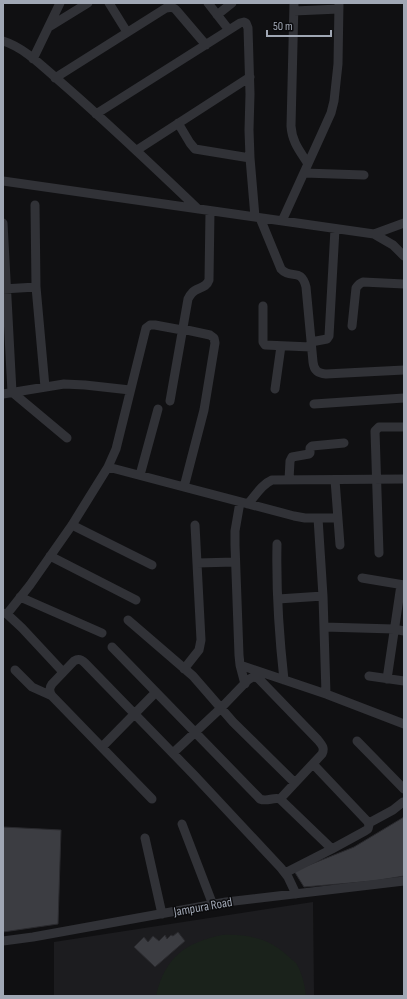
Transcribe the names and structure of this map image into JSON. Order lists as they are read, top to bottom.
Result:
{
  "streets": {
    "street": ["Jampura Road"]
  },
  "scale_bar": "50 m"
}
